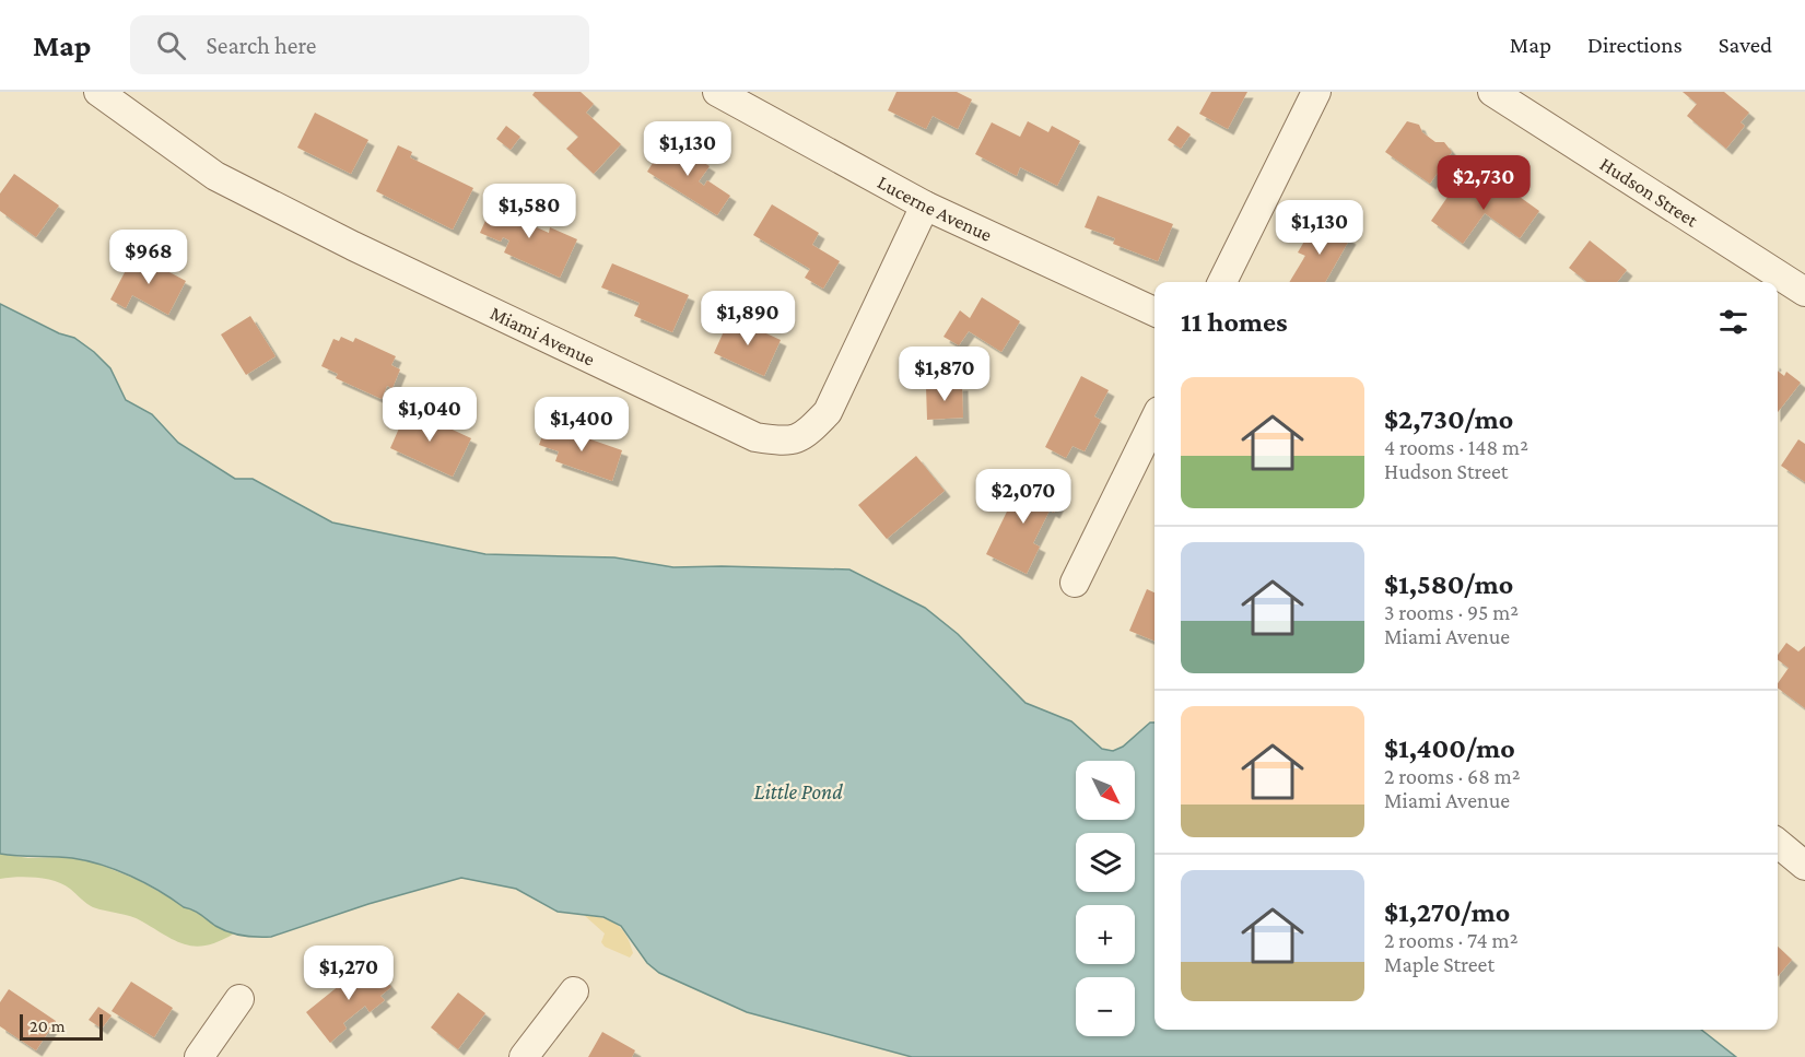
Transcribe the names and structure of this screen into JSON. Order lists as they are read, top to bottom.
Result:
{
  "streets": {
    "street": ["Hudson Street", "Lucerne Avenue", "Miami Avenue"]
  },
  "crossings": [
    ["Lucerne Avenue", "Miami Avenue"]
  ],
  "water": ["Little Pond"],
  "scale_bar": "20 m",
  "north": "bottom right",
  "page": {
    "header": "Map",
    "search": "Search here",
    "nav": ["Map", "Directions", "Saved"],
    "price": [
      "$1,130",
      "$2,730",
      "$1,580",
      "$1,130",
      "$968",
      "$1,890",
      "$1,870",
      "$1,040",
      "$1,400",
      "$2,070",
      "$1,270"
    ],
    "heading": "11 homes",
    "list": [
      {
        "name": "$2,730/mo",
        "note": "4 rooms · 148 m² · Hudson Street"
      },
      {
        "name": "$1,580/mo",
        "note": "3 rooms · 95 m² · Miami Avenue"
      },
      {
        "name": "$1,400/mo",
        "note": "2 rooms · 68 m² · Miami Avenue"
      },
      {
        "name": "$1,270/mo",
        "note": "2 rooms · 74 m² · Maple Street"
      }
    ],
    "map_buttons": ["+", "−"],
    "scale": "20 m"
  }
}
